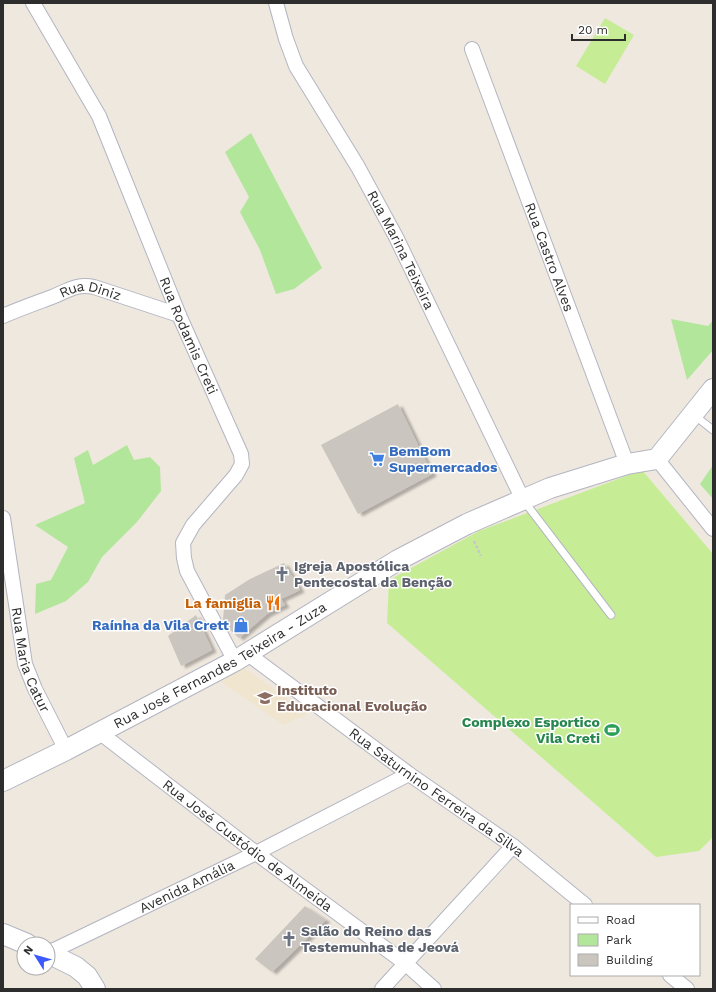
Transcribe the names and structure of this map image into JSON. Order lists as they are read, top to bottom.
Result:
{
  "streets": {
    "street": [
      "Rua Marina Teixeira",
      "Rua Castro Alves",
      "Rua Diniz",
      "Rua Rodamis Creti",
      "Rua Maria Catur",
      "Rua José Fernandes Teixeira - Zuza",
      "Rua Saturnino Ferreira da Silva",
      "Rua José Custódio de Almeida",
      "Avenida Amália"
    ]
  },
  "crossings": [
    ["Rua Marina Teixeira", "Rua José Fernandes Teixeira - Zuza"],
    ["Rua Castro Alves", "Rua José Fernandes Teixeira - Zuza"],
    ["Rua Diniz", "Rua Rodamis Creti"],
    ["Rua Rodamis Creti", "Rua José Fernandes Teixeira - Zuza"],
    ["Rua Rodamis Creti", "Rua Saturnino Ferreira da Silva"],
    ["Rua Maria Catur", "Rua José Fernandes Teixeira - Zuza"],
    ["Rua José Fernandes Teixeira - Zuza", "Rua Saturnino Ferreira da Silva"],
    ["Rua José Fernandes Teixeira - Zuza", "Rua José Custódio de Almeida"],
    ["Rua Saturnino Ferreira da Silva", "Avenida Amália"],
    ["Rua José Custódio de Almeida", "Avenida Amália"]
  ],
  "places": {
    "supermarket": ["BemBom Supermercados"],
    "church": ["Igreja Apostólica Pentecostal da Benção", "Salão do Reino das Testemunhas de Jeová"],
    "restaurant": ["La famiglia"],
    "shop": ["Raínha da Vila Crett"],
    "school or university": ["Instituto Educacional Evolução"],
    "sports": ["Complexo Esportico Vila Creti"]
  },
  "legend": ["Road", "Park", "Building"],
  "scale_bar": "20 m",
  "north": "top left"
}
